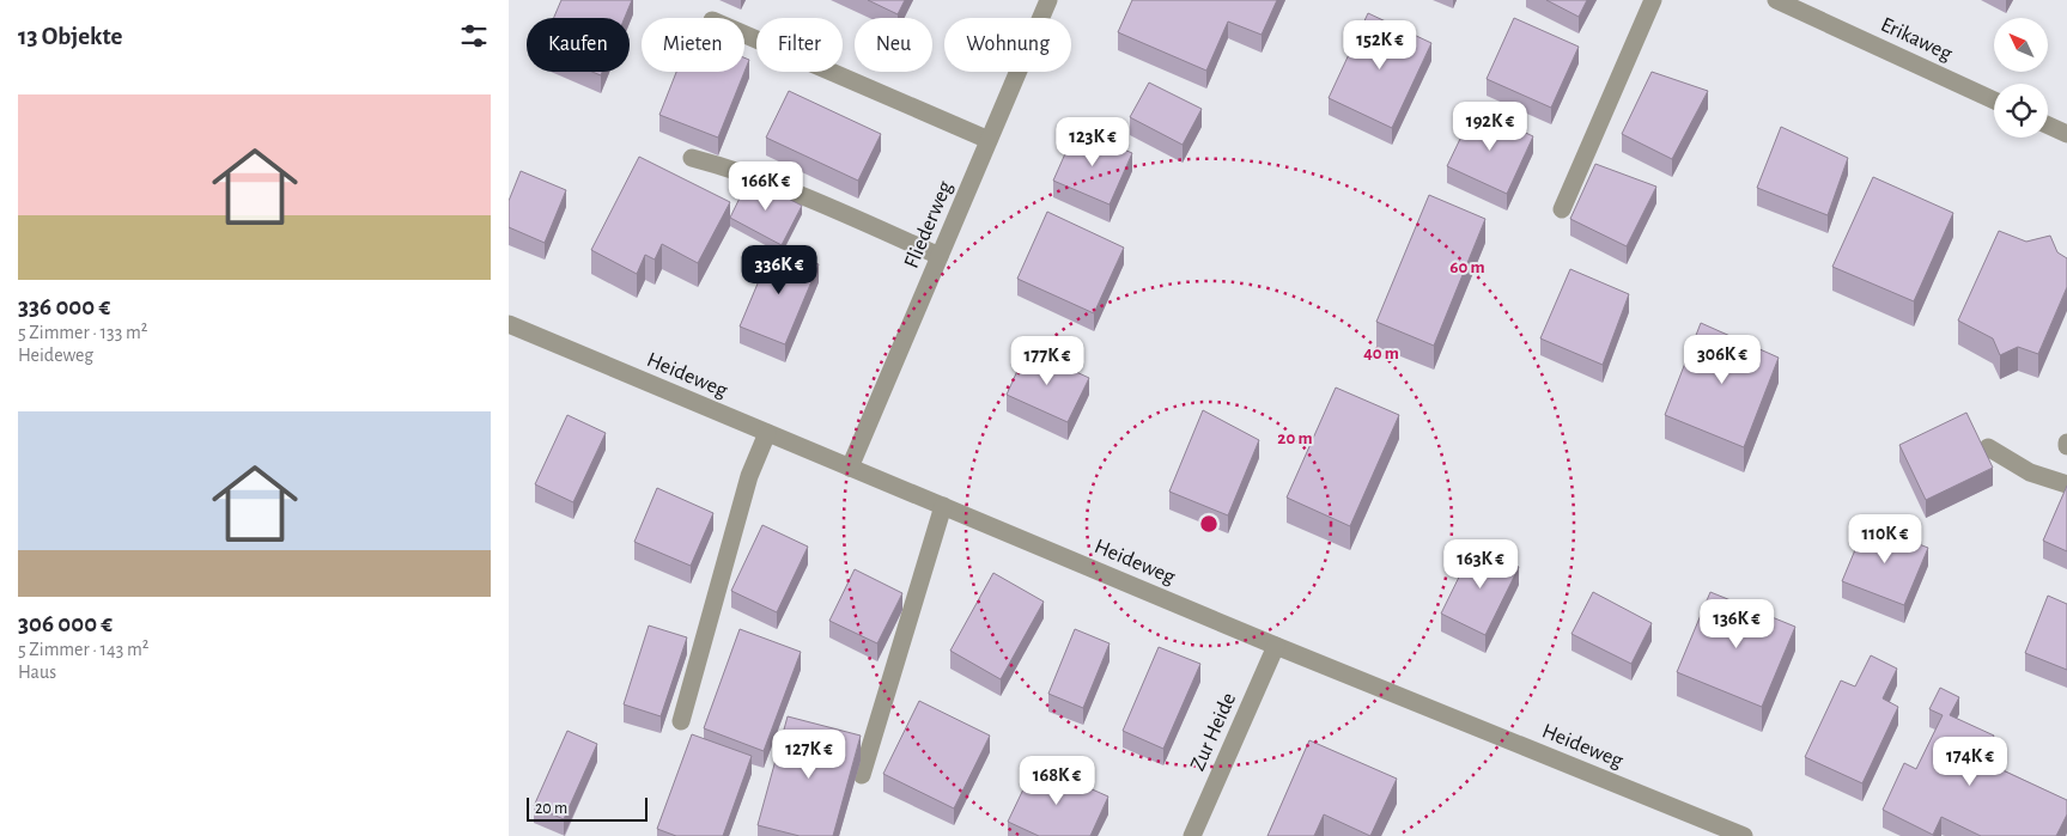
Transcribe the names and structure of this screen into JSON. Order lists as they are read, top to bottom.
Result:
{
  "streets": {
    "street": [
      "Erikaweg",
      "Fliederweg",
      "Heideweg",
      "Zur Heide"
    ]
  },
  "crossings": [
    ["Fliederweg", "Heideweg"],
    ["Heideweg", "Zur Heide"]
  ],
  "scale_bar": "20 m",
  "north": "top left",
  "page": {
    "heading": "13 Objekte",
    "chip": [
      "Kaufen",
      "Mieten",
      "Filter",
      "Neu",
      "Wohnung"
    ],
    "price": [
      "152K €",
      "192K €",
      "123K €",
      "166K €",
      "336K €",
      "306K €",
      "177K €",
      "110K €",
      "163K €",
      "136K €",
      "127K €",
      "174K €",
      "168K €"
    ],
    "list": [
      {
        "name": "336 000 €",
        "note": "5 Zimmer · 133 m² · Heideweg"
      },
      {
        "name": "306 000 €",
        "note": "5 Zimmer · 143 m² · Haus"
      }
    ],
    "scale": "20 m"
  },
  "rings": ["60 m", "40 m", "20 m"]
}
